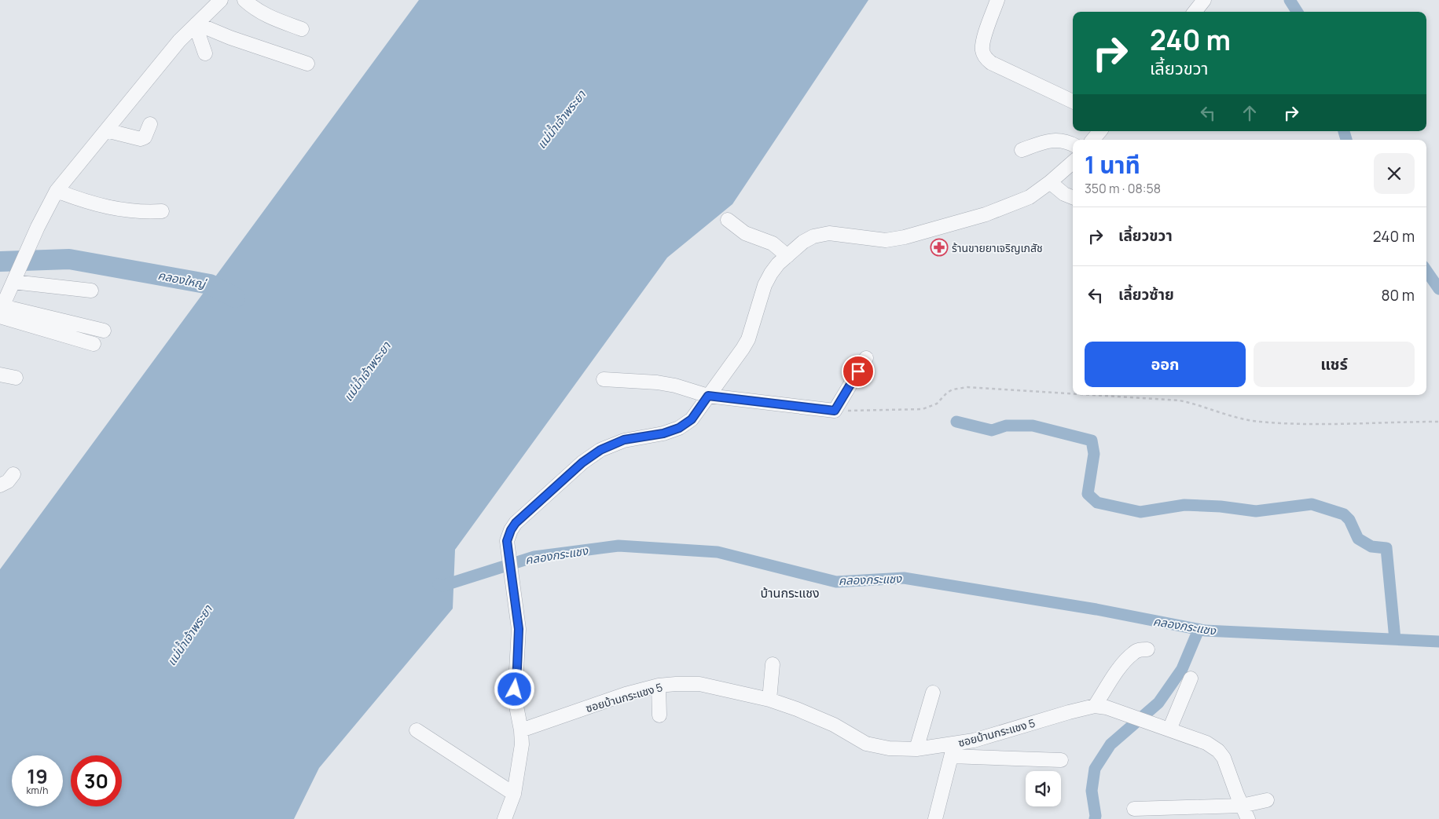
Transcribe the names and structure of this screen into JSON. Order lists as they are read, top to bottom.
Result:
{
  "streets": {
    "street": ["ซอยบ้านกระแชง 5"]
  },
  "districts": ["บ้านกระแชง"],
  "water": ["แม่น้ำเจ้าพระยา", "คลองใหญ่", "คลองกระแชง"],
  "places": {
    "pharmacy": ["ร้านขายยาเจริญเภสัช"]
  },
  "page": {
    "turn": ["240 m", "เลี้ยวขวา"],
    "heading": ["1 นาที", "350 m · 08:58"],
    "list": [
      {
        "name": "เลี้ยวขวา",
        "value": "240 m"
      },
      {
        "name": "เลี้ยวซ้าย",
        "value": "80 m"
      }
    ],
    "buttons": ["ออก", "แชร์"],
    "speed": "19 km/h",
    "limit": "30"
  }
}
